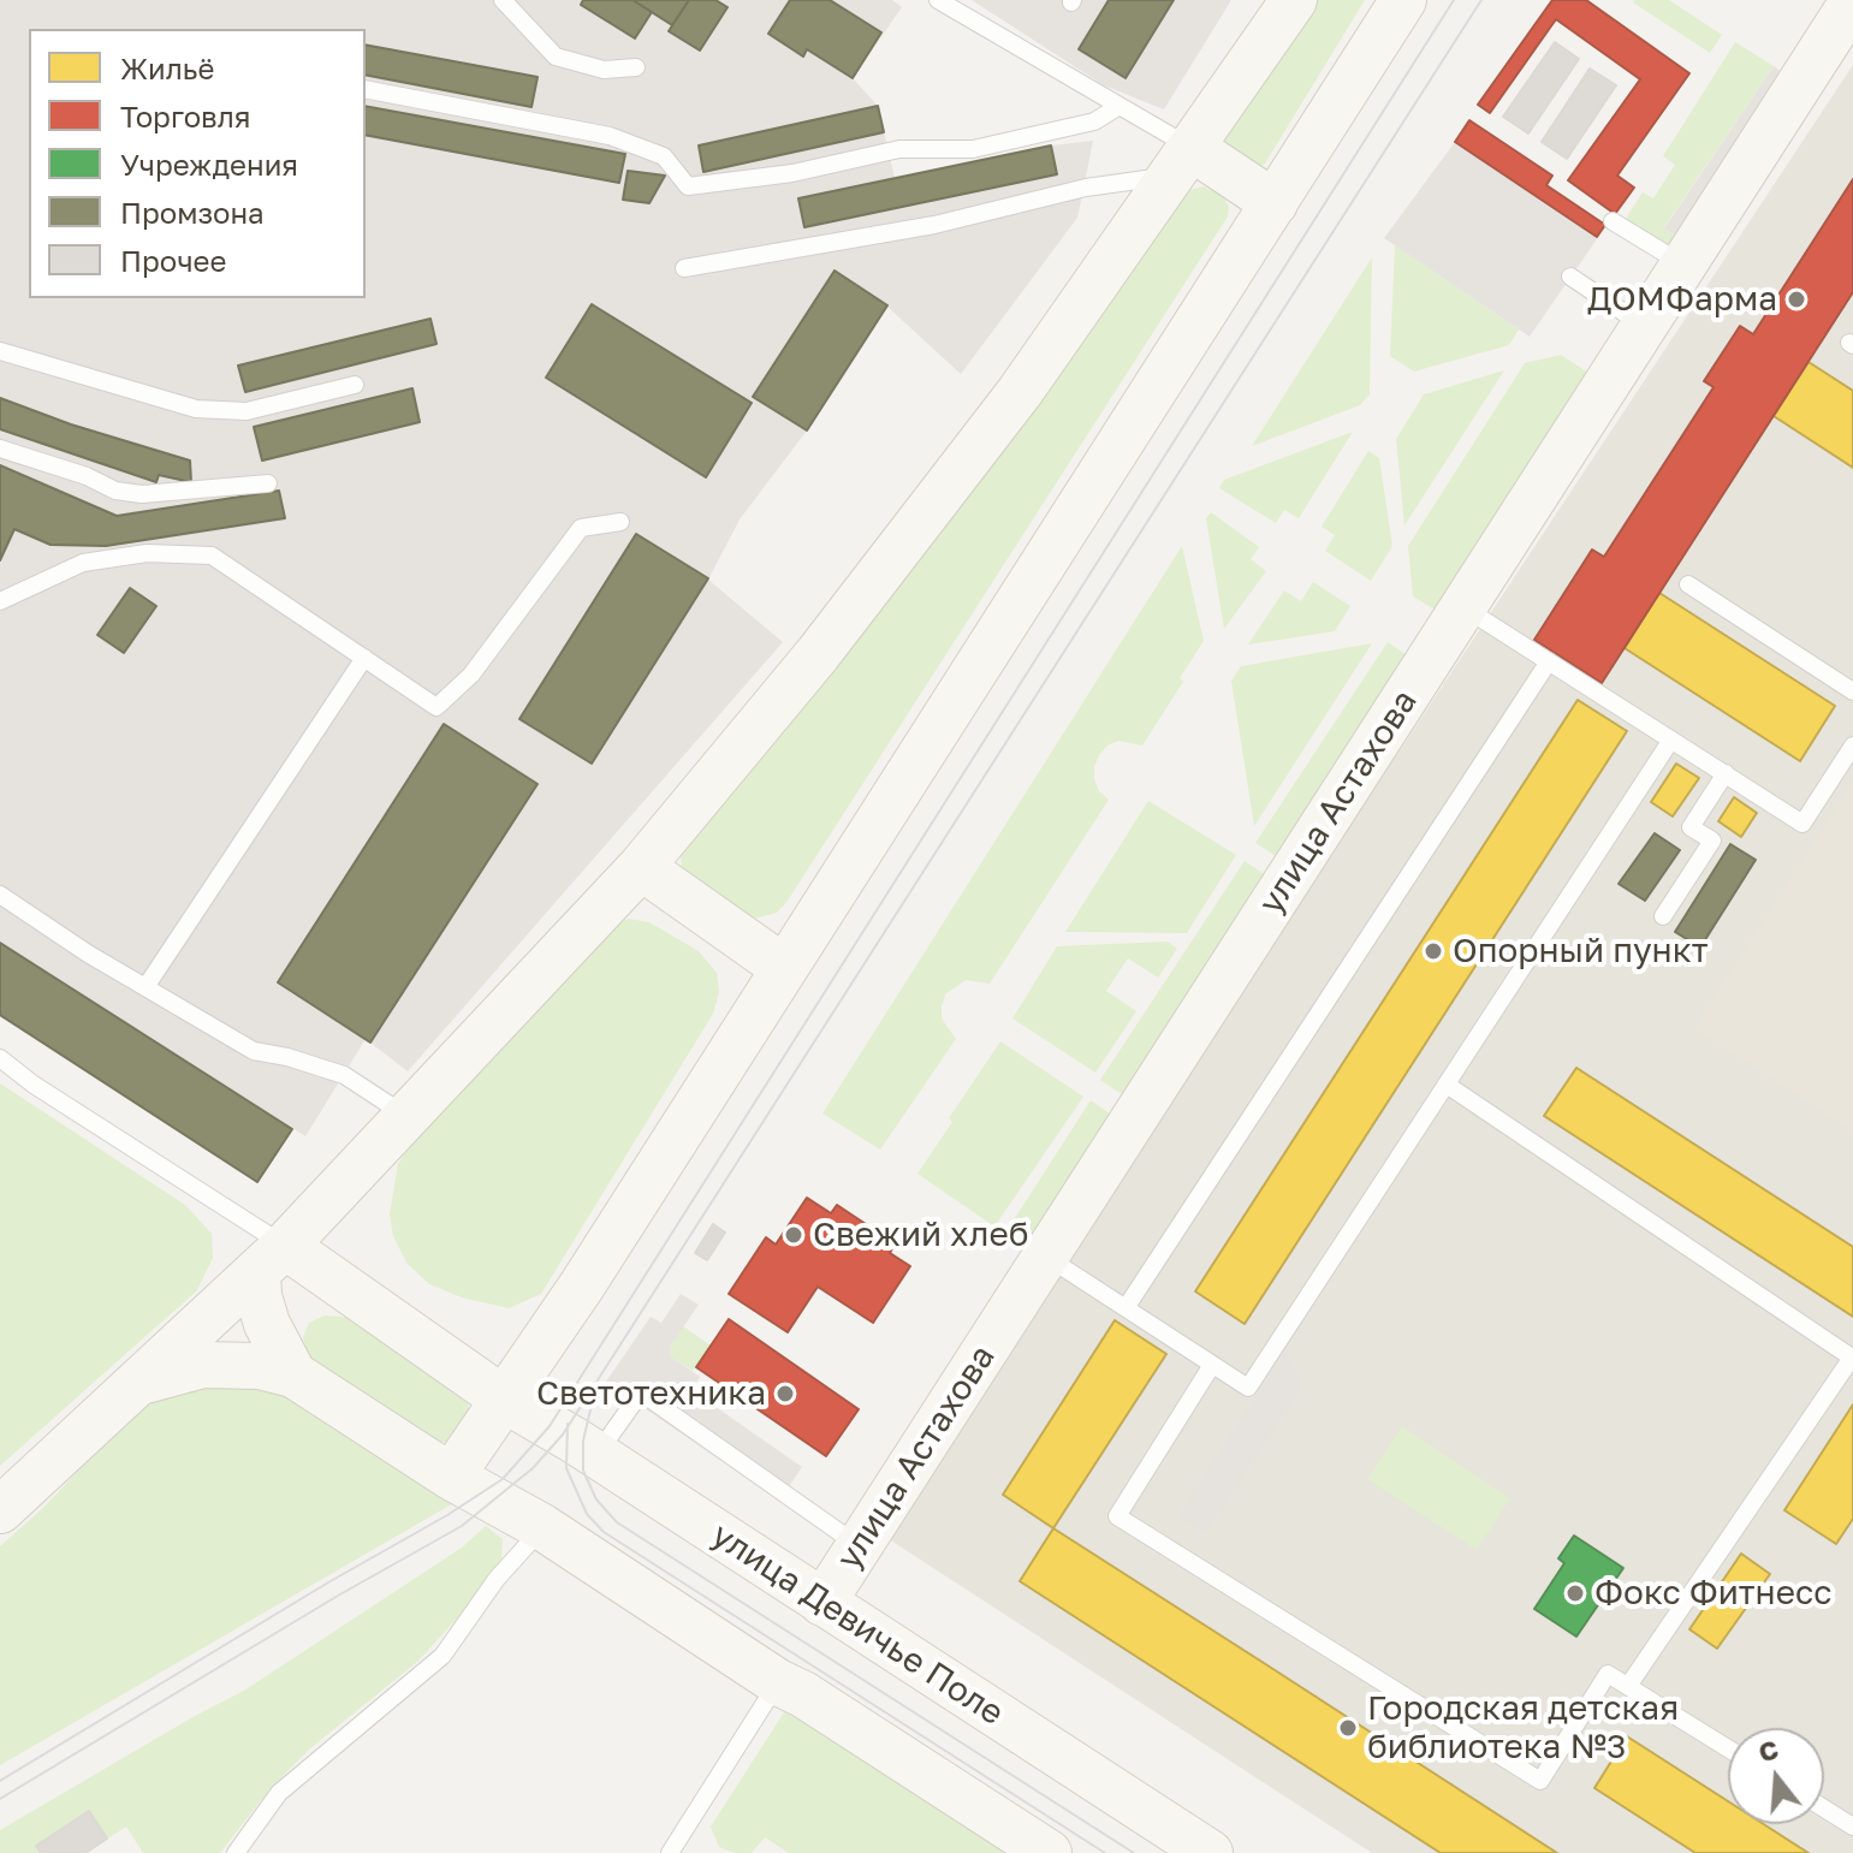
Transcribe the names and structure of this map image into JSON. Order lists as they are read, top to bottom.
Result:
{
  "streets": {
    "main road": ["улица Астахова", "улица Девичье Поле"]
  },
  "crossings": [
    ["улица Астахова", "улица Девичье Поле"]
  ],
  "places": [
    "ДОМФарма",
    "Опорный пункт",
    "Свежий хлеб",
    "Светотехника",
    "Фокс Фитнесс",
    "Городская детская библиотека №3"
  ],
  "legend": [
    "Жильё",
    "Торговля",
    "Учреждения",
    "Промзона",
    "Прочее"
  ],
  "north": "top"
}
